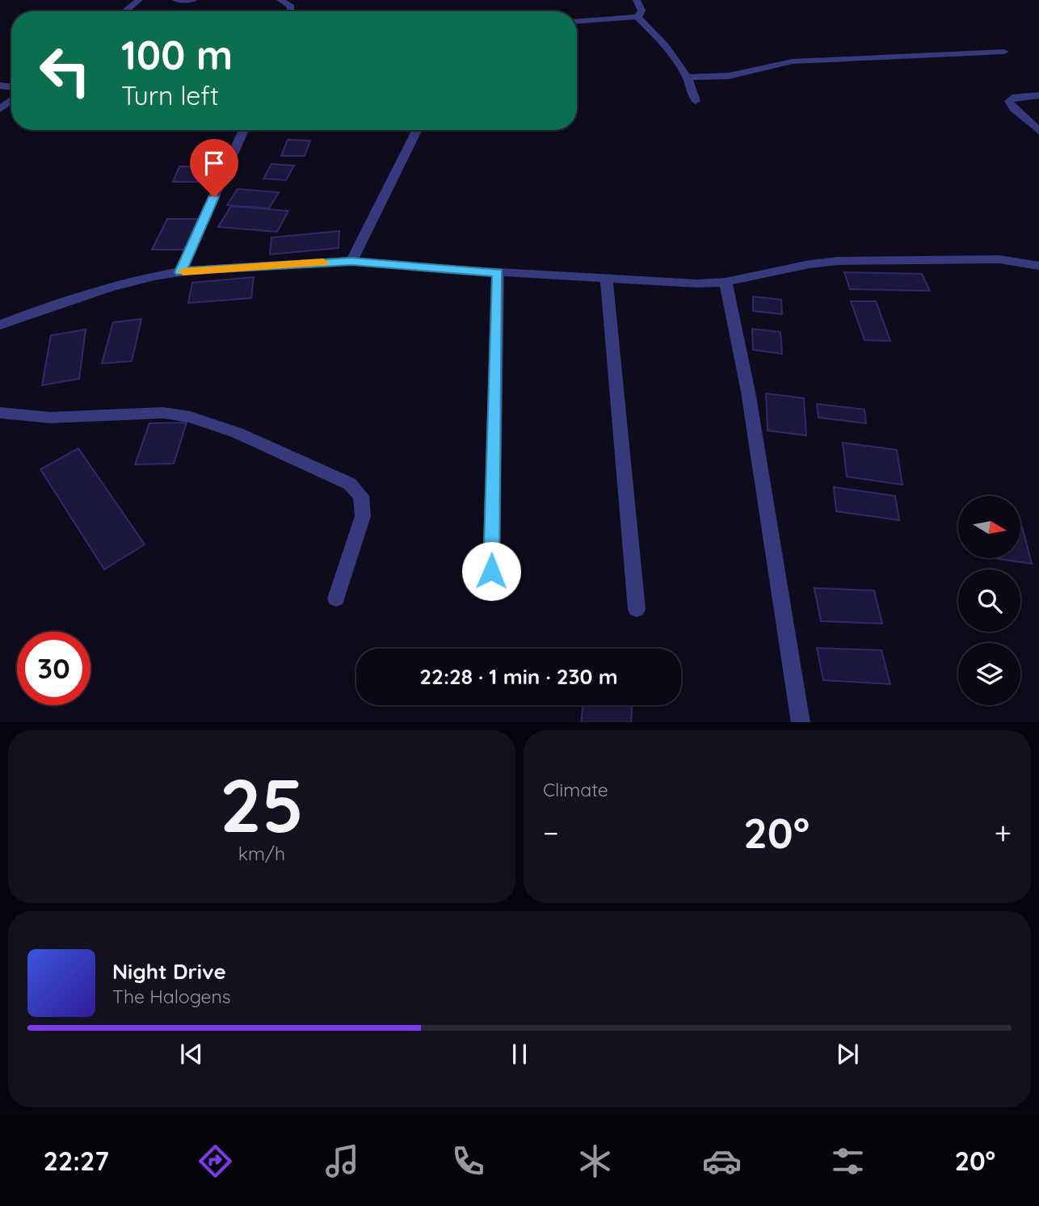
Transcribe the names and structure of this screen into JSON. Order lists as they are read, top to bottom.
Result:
{
  "north": "right",
  "page": {
    "turn": ["100 m", "Turn left"],
    "limit": "30",
    "trip": "22:28 · 1 min · 230 m",
    "tile": [
      ["25", "km/h"],
      "Climate"
    ],
    "heat": ["−", "20°", "+"],
    "song": ["Night Drive", "The Halogens"],
    "tabs": ["22:27", "20°"]
  }
}
